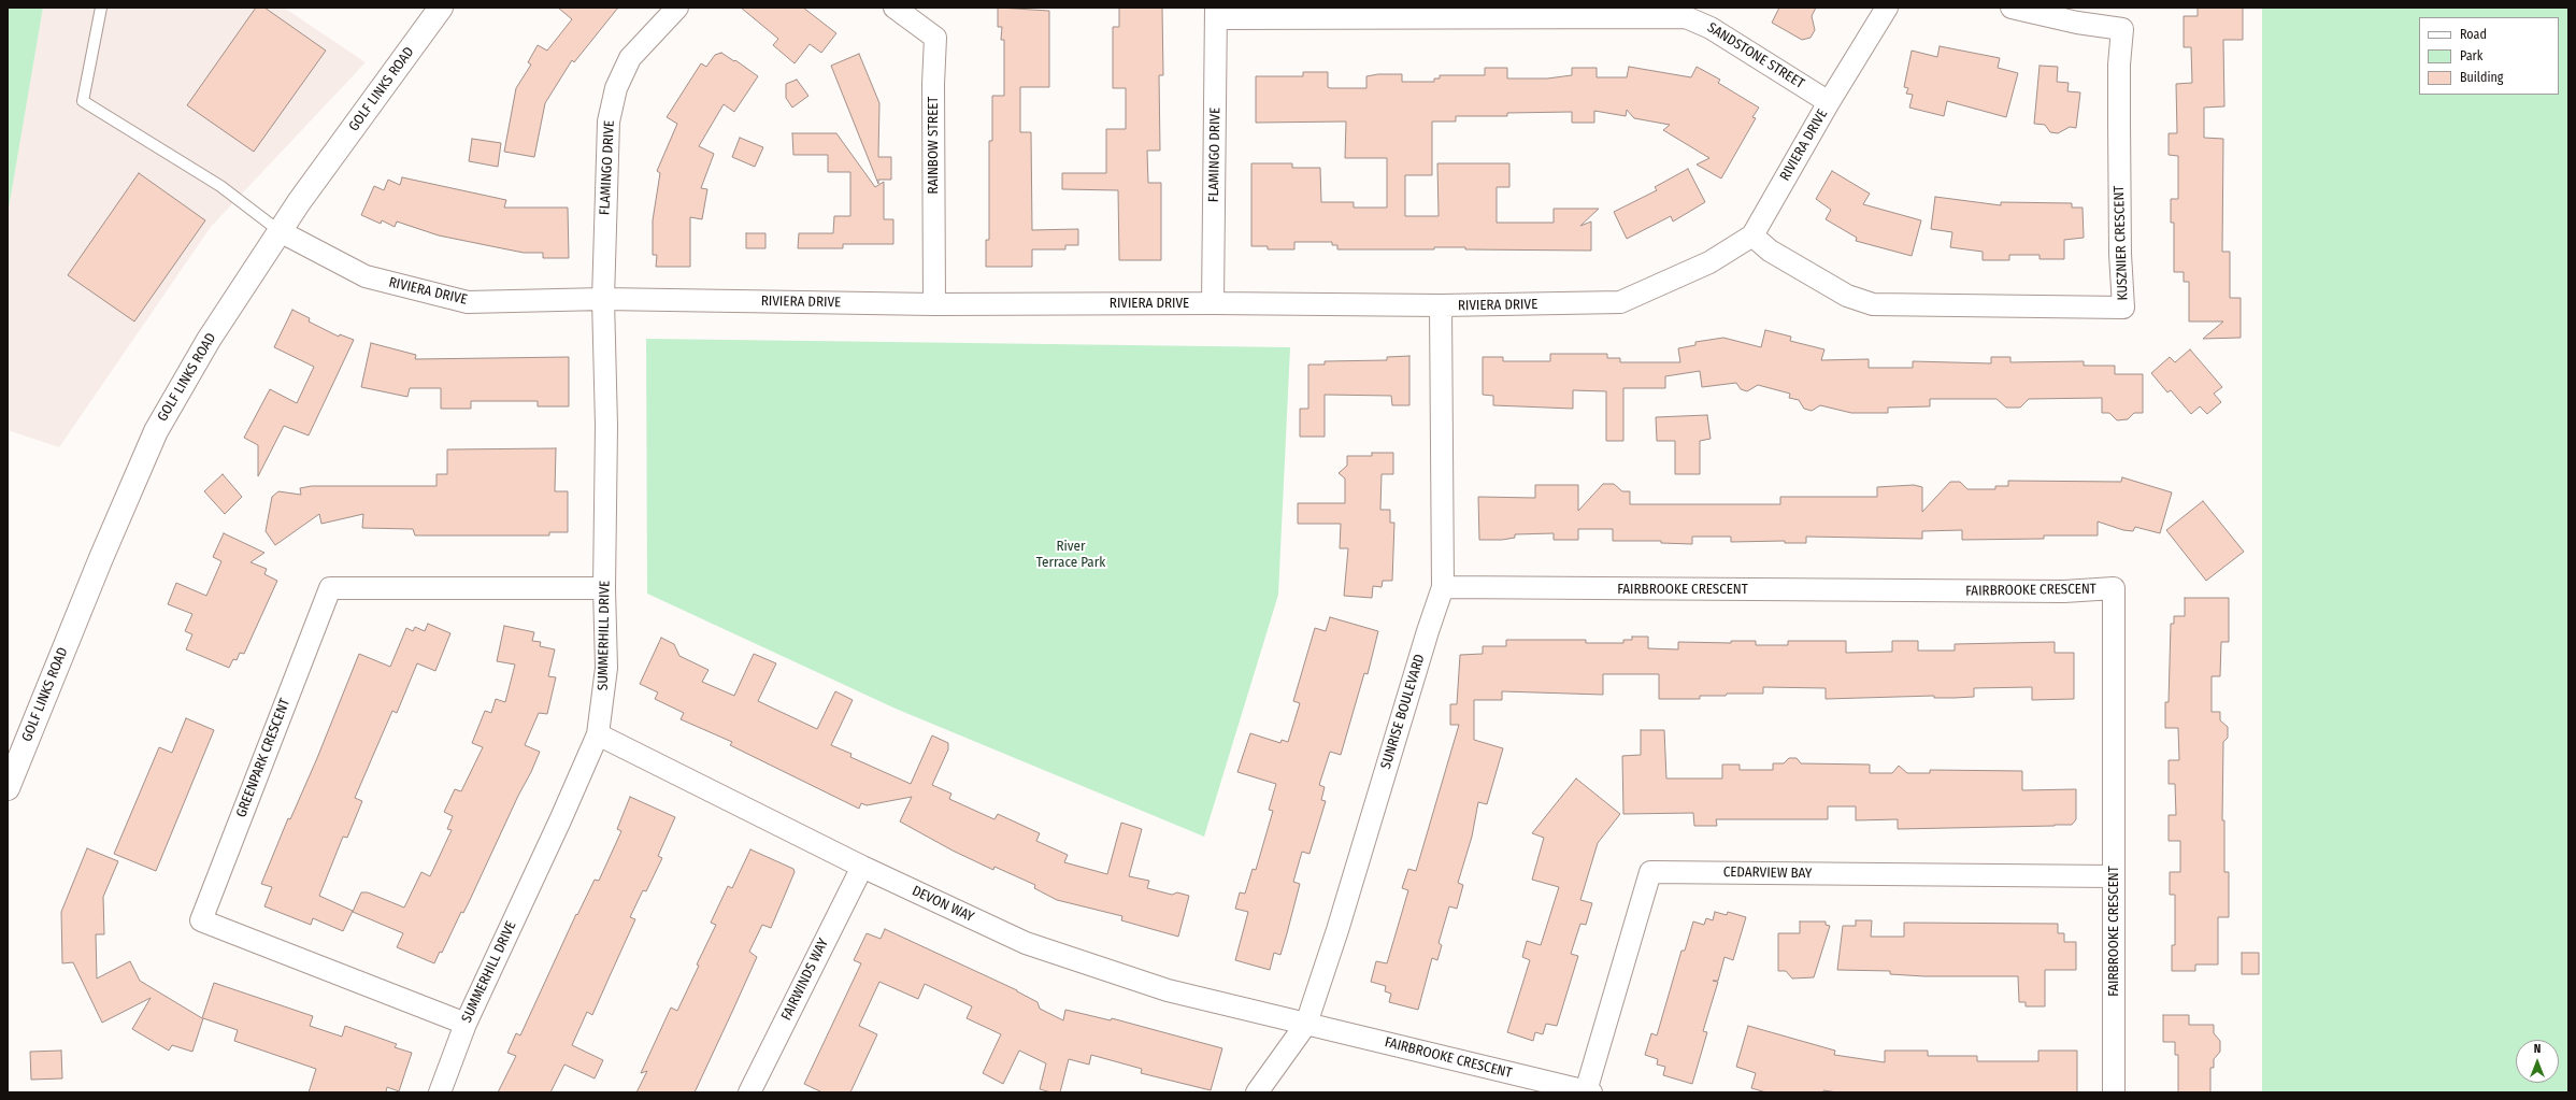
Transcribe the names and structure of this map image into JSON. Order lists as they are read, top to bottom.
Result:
{
  "streets": {
    "main road": ["GOLF LINKS ROAD"],
    "street": [
      "SANDSTONE STREET",
      "RAINBOW STREET",
      "RIVIERA DRIVE",
      "FLAMINGO DRIVE",
      "KUSZNIER CRESCENT",
      "FAIRBROOKE CRESCENT",
      "SUMMERHILL DRIVE",
      "SUNRISE BOULEVARD",
      "GREENPARK CRESCENT",
      "CEDARVIEW BAY",
      "DEVON WAY",
      "FAIRWINDS WAY"
    ]
  },
  "crossings": [
    ["SANDSTONE STREET", "RIVIERA DRIVE"],
    ["SANDSTONE STREET", "FLAMINGO DRIVE"],
    ["GOLF LINKS ROAD", "RIVIERA DRIVE"],
    ["RAINBOW STREET", "RIVIERA DRIVE"],
    ["RIVIERA DRIVE", "FLAMINGO DRIVE"],
    ["RIVIERA DRIVE", "KUSZNIER CRESCENT"],
    ["RIVIERA DRIVE", "SUMMERHILL DRIVE"],
    ["RIVIERA DRIVE", "SUNRISE BOULEVARD"],
    ["FLAMINGO DRIVE", "SUMMERHILL DRIVE"],
    ["FAIRBROOKE CRESCENT", "SUNRISE BOULEVARD"],
    ["FAIRBROOKE CRESCENT", "CEDARVIEW BAY"],
    ["FAIRBROOKE CRESCENT", "DEVON WAY"],
    ["SUMMERHILL DRIVE", "GREENPARK CRESCENT"],
    ["SUMMERHILL DRIVE", "DEVON WAY"],
    ["SUNRISE BOULEVARD", "DEVON WAY"],
    ["DEVON WAY", "FAIRWINDS WAY"]
  ],
  "parks": ["River Terrace Park"],
  "legend": ["Road", "Park", "Building"],
  "north": "top"
}
